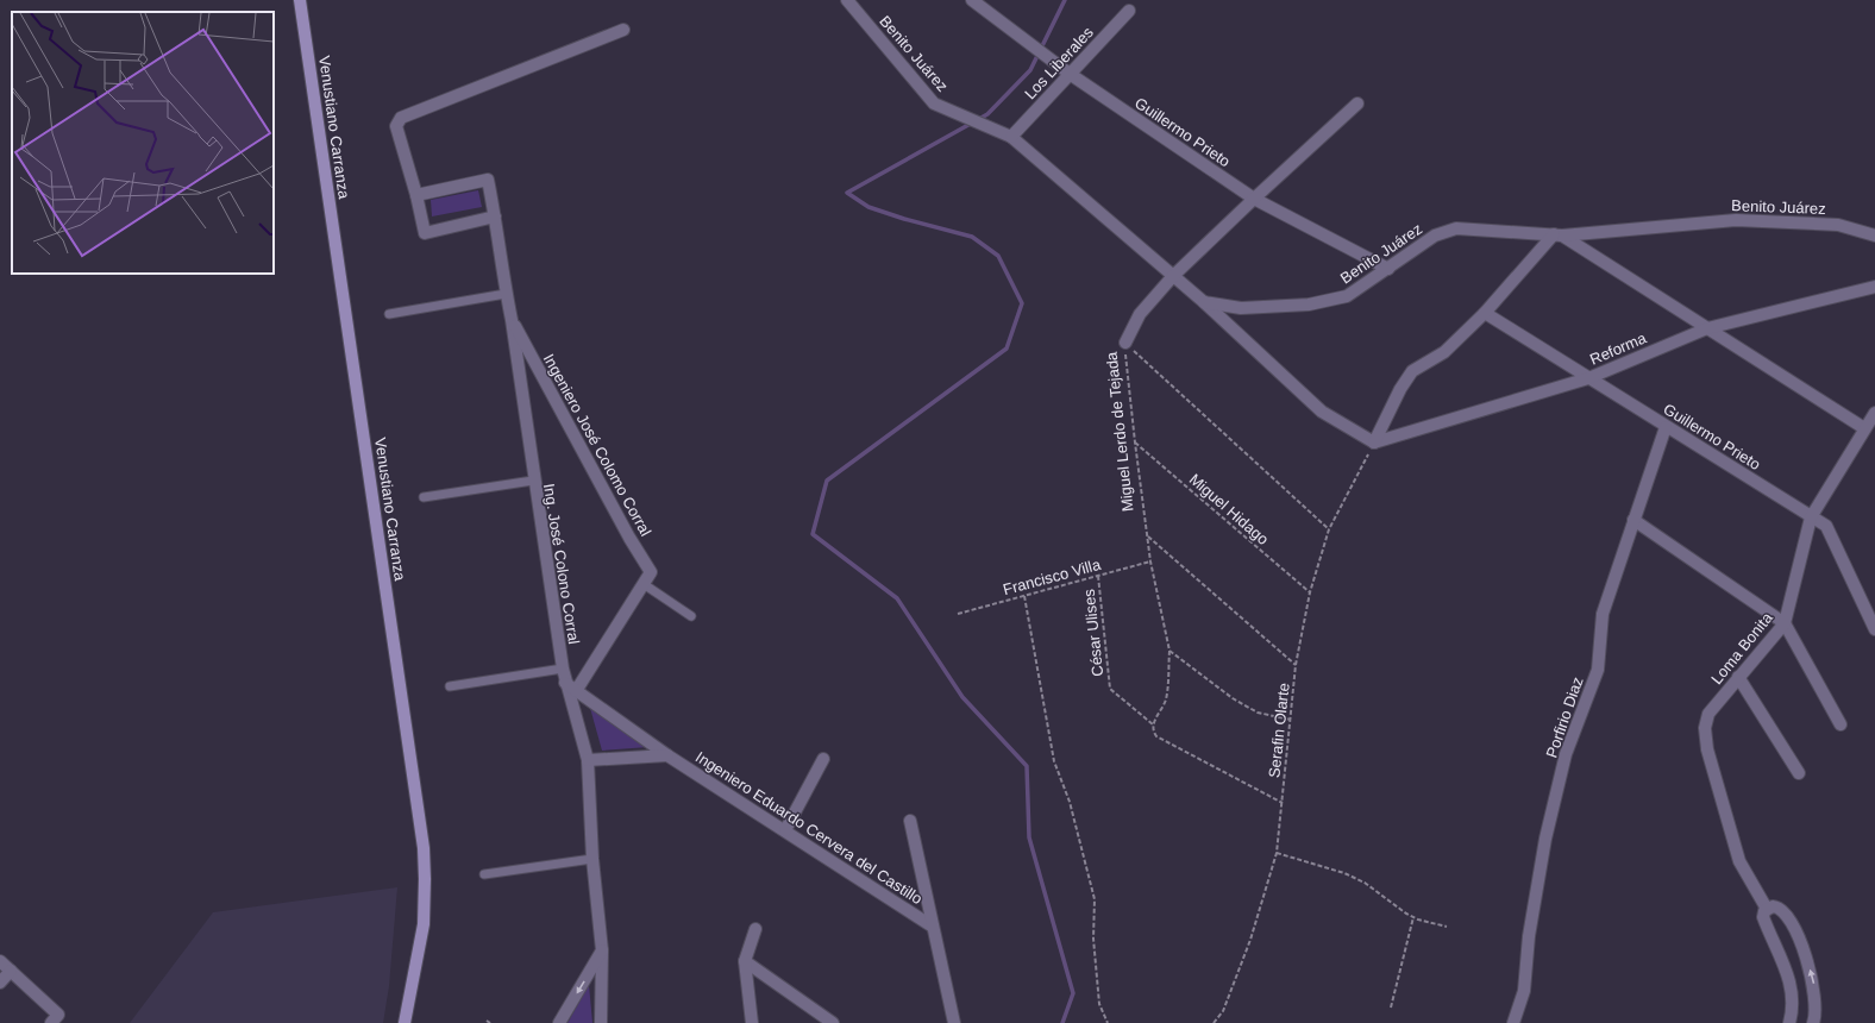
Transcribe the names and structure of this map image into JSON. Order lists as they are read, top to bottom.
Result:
{
  "streets": {
    "main road": ["Venustiano Carranza"],
    "street": [
      "Benito Juárez",
      "Los Liberales",
      "Guillermo Prieto",
      "Reforma",
      "Miguel Lerdo de Tejada",
      "Ingeniero José Colomo Corral",
      "Ing. José Colono Corral",
      "Loma Bonita",
      "Porfirio Diaz",
      "Ingeniero Eduardo Cervera del Castillo"
    ],
    "path": [
      "Miguel Hidago",
      "Francisco Villa",
      "César Ulises",
      "Serafin Olarte"
    ]
  },
  "crossings": [
    ["Benito Juárez", "Los Liberales"],
    ["Benito Juárez", "Guillermo Prieto"],
    ["Benito Juárez", "Miguel Lerdo de Tejada"],
    ["Los Liberales", "Guillermo Prieto"],
    ["Guillermo Prieto", "Reforma"],
    ["Guillermo Prieto", "Miguel Lerdo de Tejada"],
    ["Guillermo Prieto", "Loma Bonita"],
    ["Guillermo Prieto", "Porfirio Diaz"],
    ["Reforma", "Serafin Olarte"],
    ["Miguel Lerdo de Tejada", "Miguel Hidago"],
    ["Miguel Lerdo de Tejada", "Francisco Villa"],
    ["Miguel Lerdo de Tejada", "César Ulises"],
    ["Ingeniero José Colomo Corral", "Ing. José Colono Corral"],
    ["Ingeniero José Colomo Corral", "Ingeniero Eduardo Cervera del Castillo"],
    ["Miguel Hidago", "Serafin Olarte"],
    ["Ing. José Colono Corral", "Ingeniero Eduardo Cervera del Castillo"],
    ["Francisco Villa", "César Ulises"],
    ["César Ulises", "Serafin Olarte"]
  ]
}
